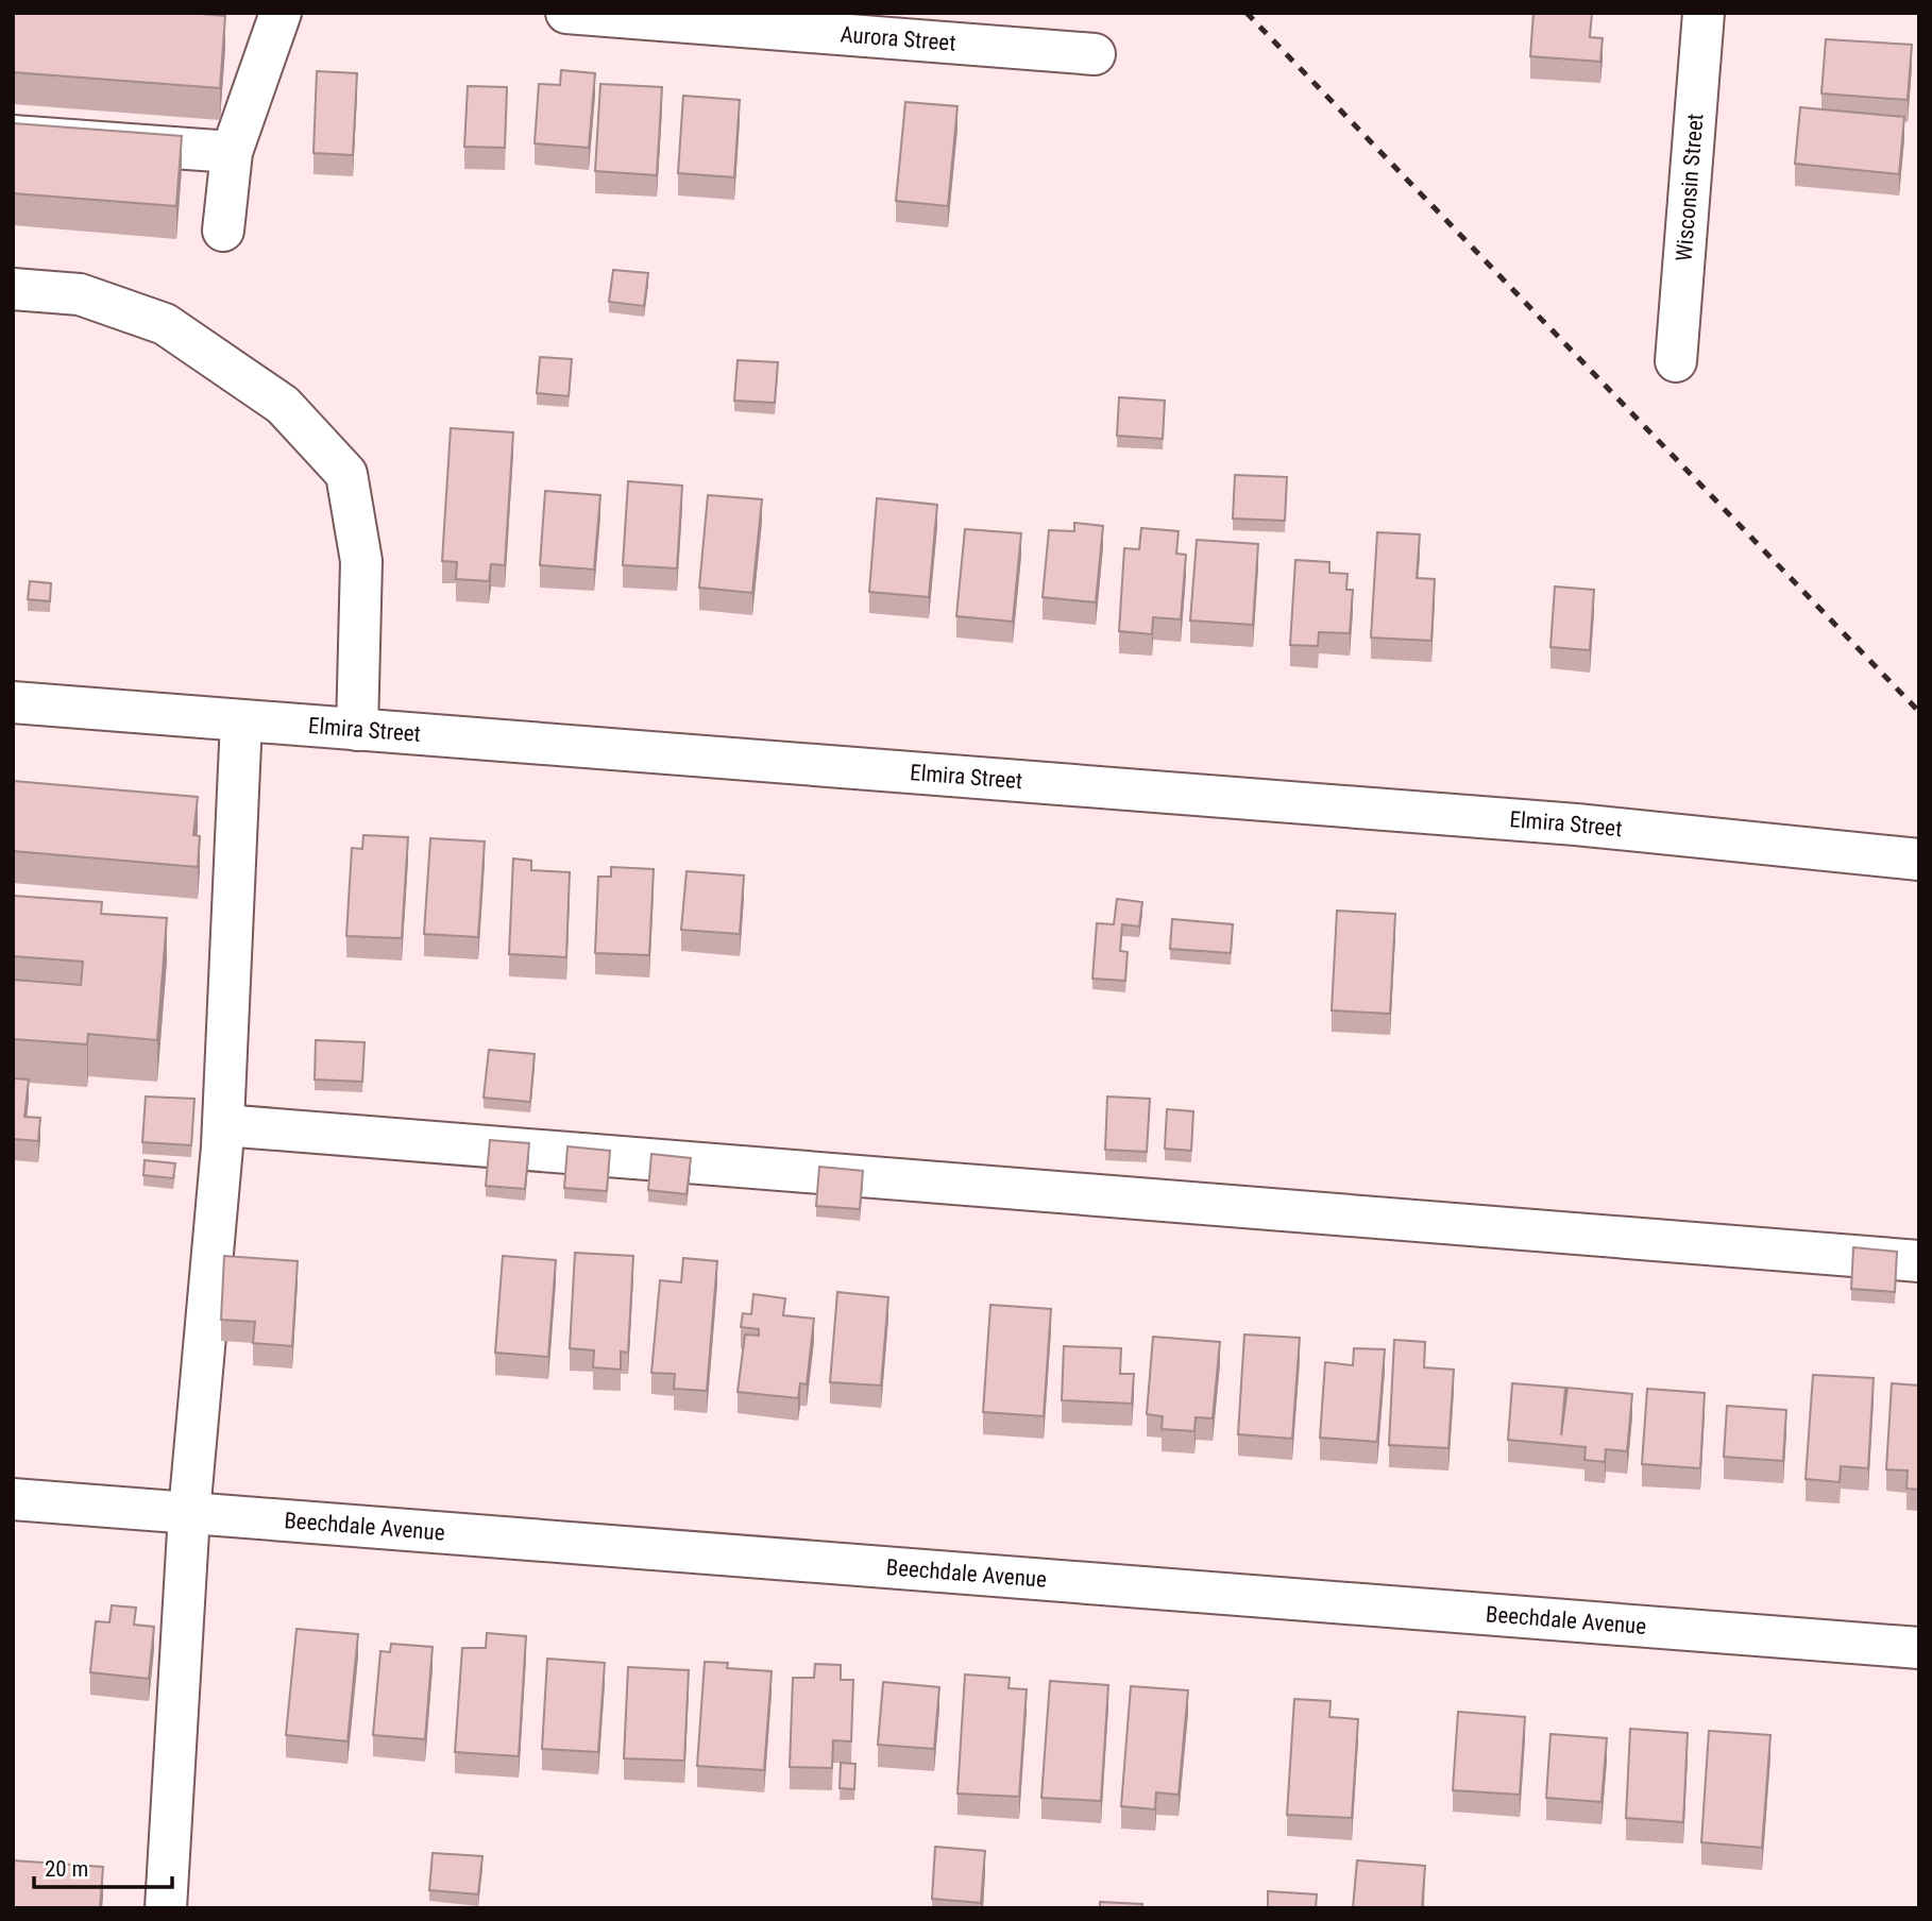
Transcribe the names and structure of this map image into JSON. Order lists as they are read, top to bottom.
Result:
{
  "streets": {
    "street": [
      "Aurora Street",
      "Wisconsin Street",
      "Elmira Street",
      "Beechdale Avenue"
    ]
  },
  "scale_bar": "20 m"
}
